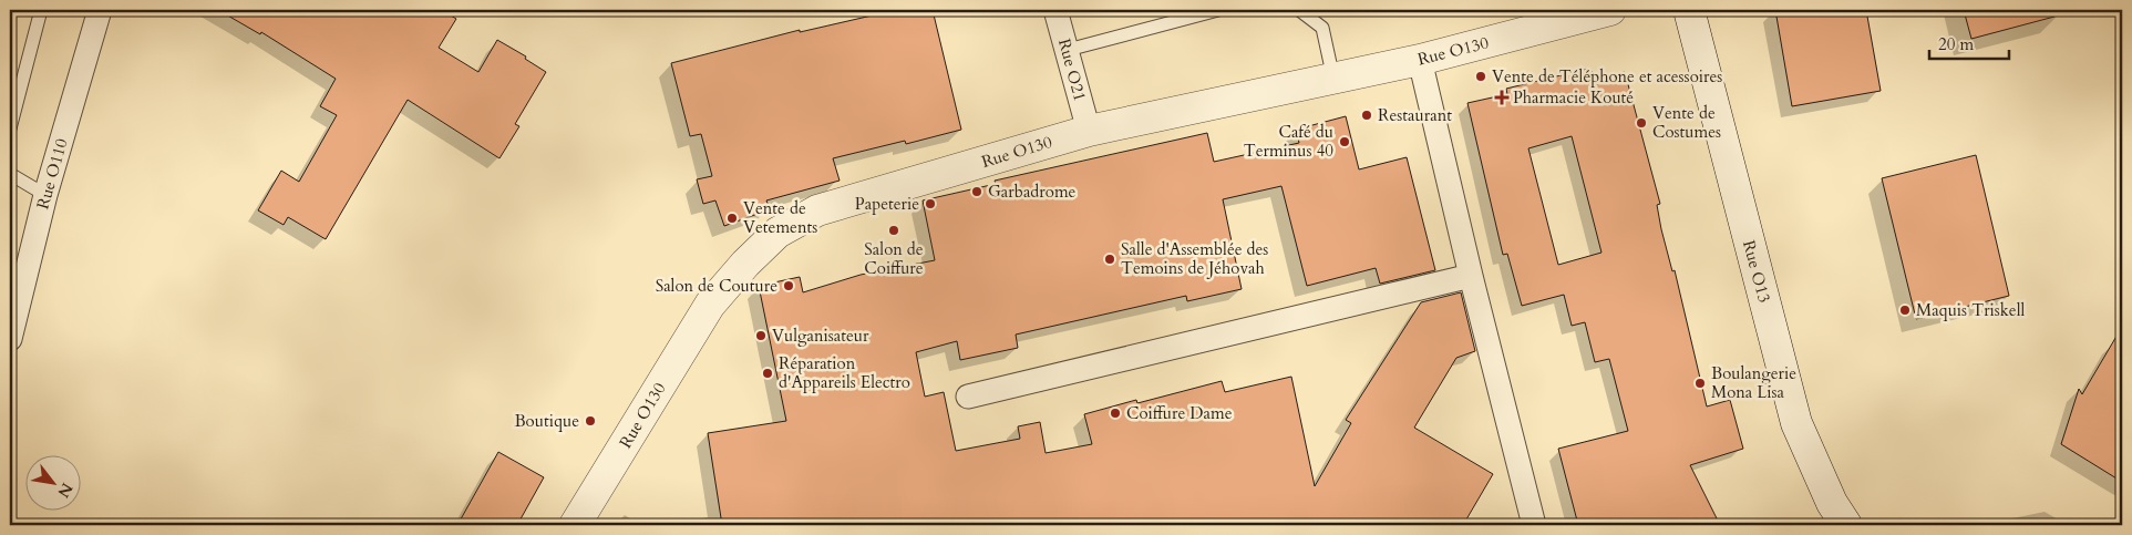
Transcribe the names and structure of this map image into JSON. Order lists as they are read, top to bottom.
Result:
{
  "streets": {
    "street": [
      "Rue O130",
      "Rue O21",
      "Rue O110",
      "Rue O13"
    ]
  },
  "crossings": [
    ["Rue O130", "Rue O21"]
  ],
  "places": {
    "other": [
      "Vente de Téléphone et acessoires",
      "Restaurant",
      "Vente de Costumes",
      "Café du Terminus 40",
      "Garbadrome",
      "Papeterie",
      "Vente de Vetements",
      "Salon de Coiffure",
      "Salle d'Assemblée des Temoins de Jéhovah",
      "Salon de Couture",
      "Maquis Triskell",
      "Vulganisateur",
      "Réparation d'Appareils Electro",
      "Boulangerie Mona Lisa",
      "Coiffure Dame",
      "Boutique"
    ],
    "health": ["Pharmacie Kouté"]
  },
  "scale_bar": "20 m",
  "north": "bottom right"
}
